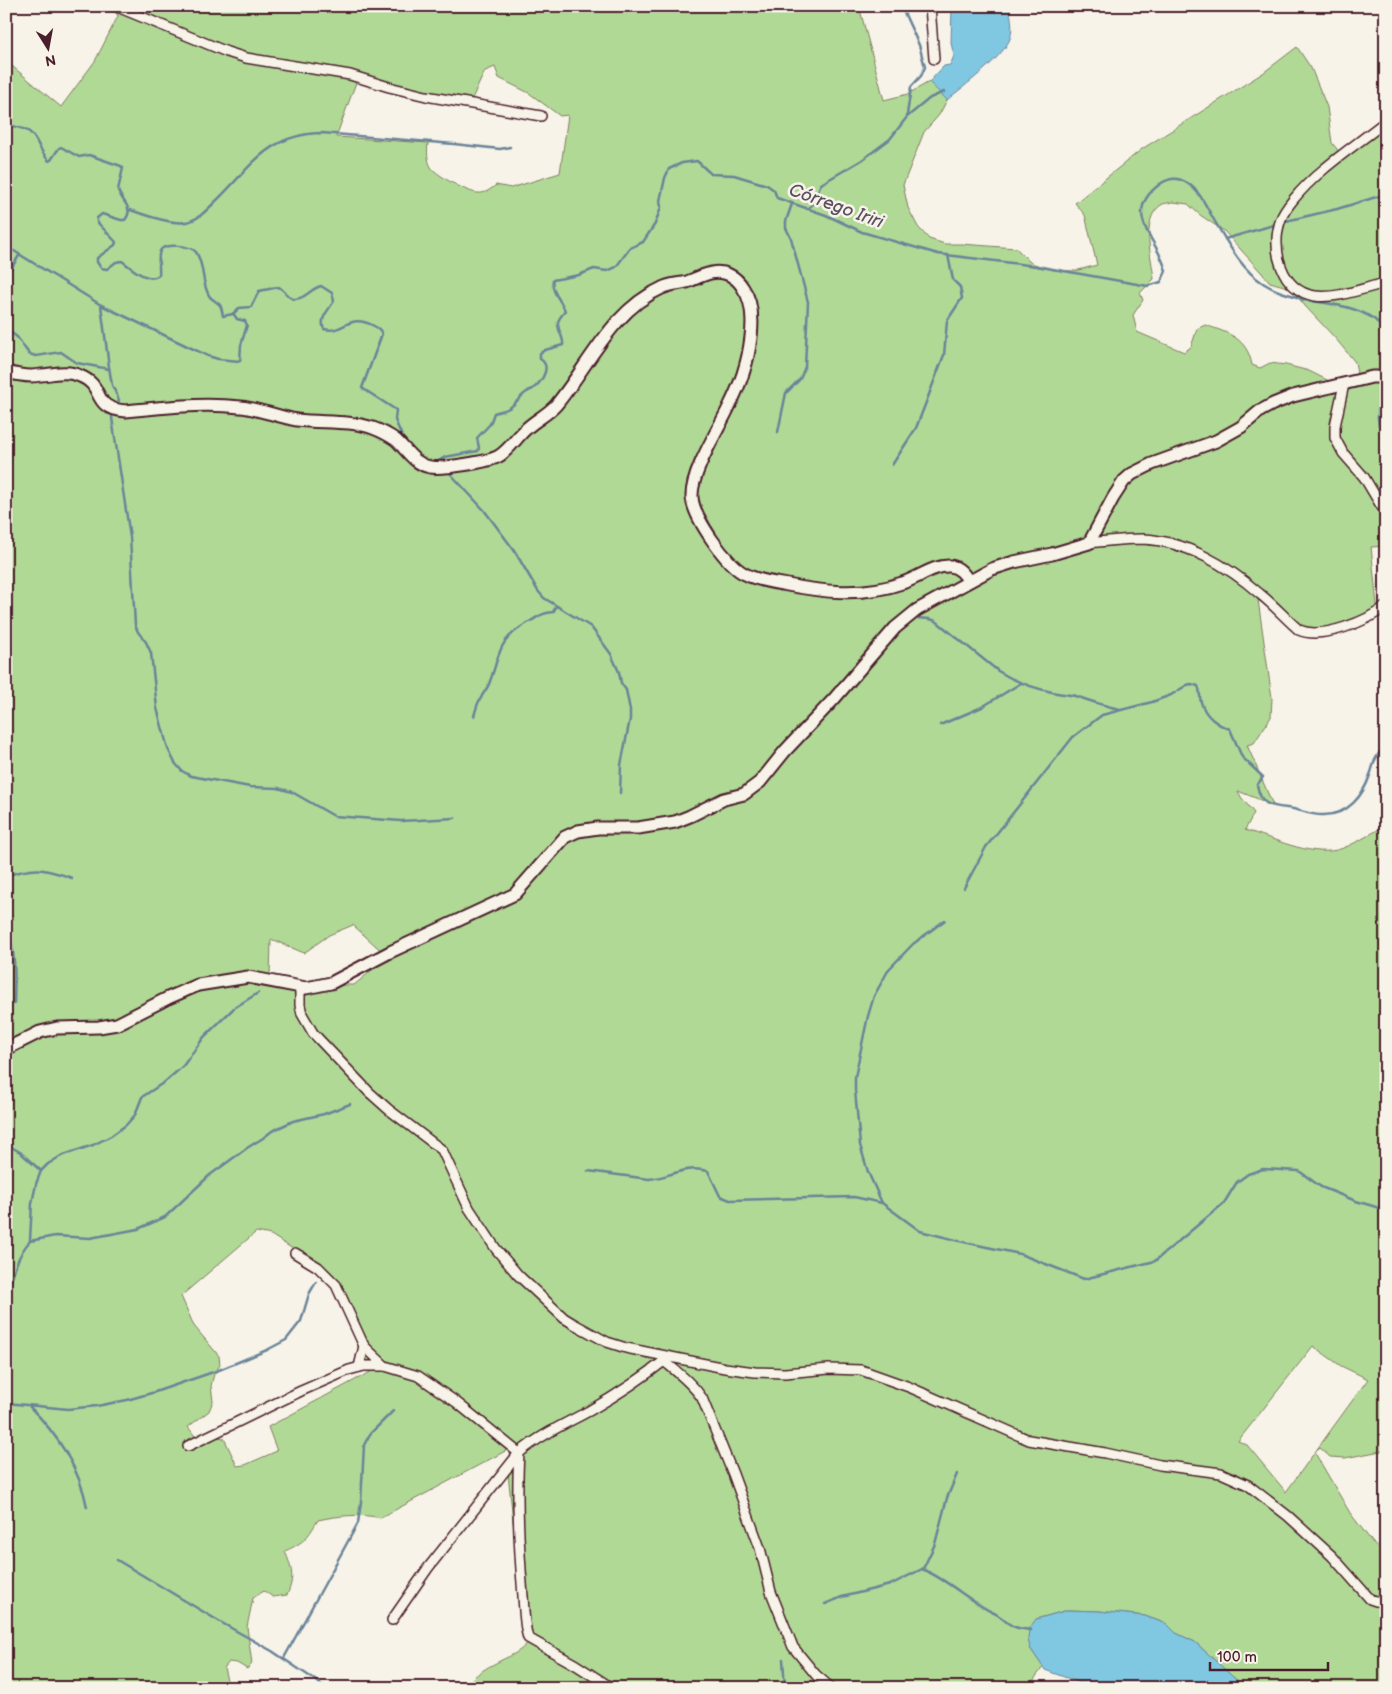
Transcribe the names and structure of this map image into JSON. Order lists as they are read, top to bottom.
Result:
{
  "water": ["Córrego Iriri"],
  "scale_bar": "100 m",
  "north": "bottom"
}
